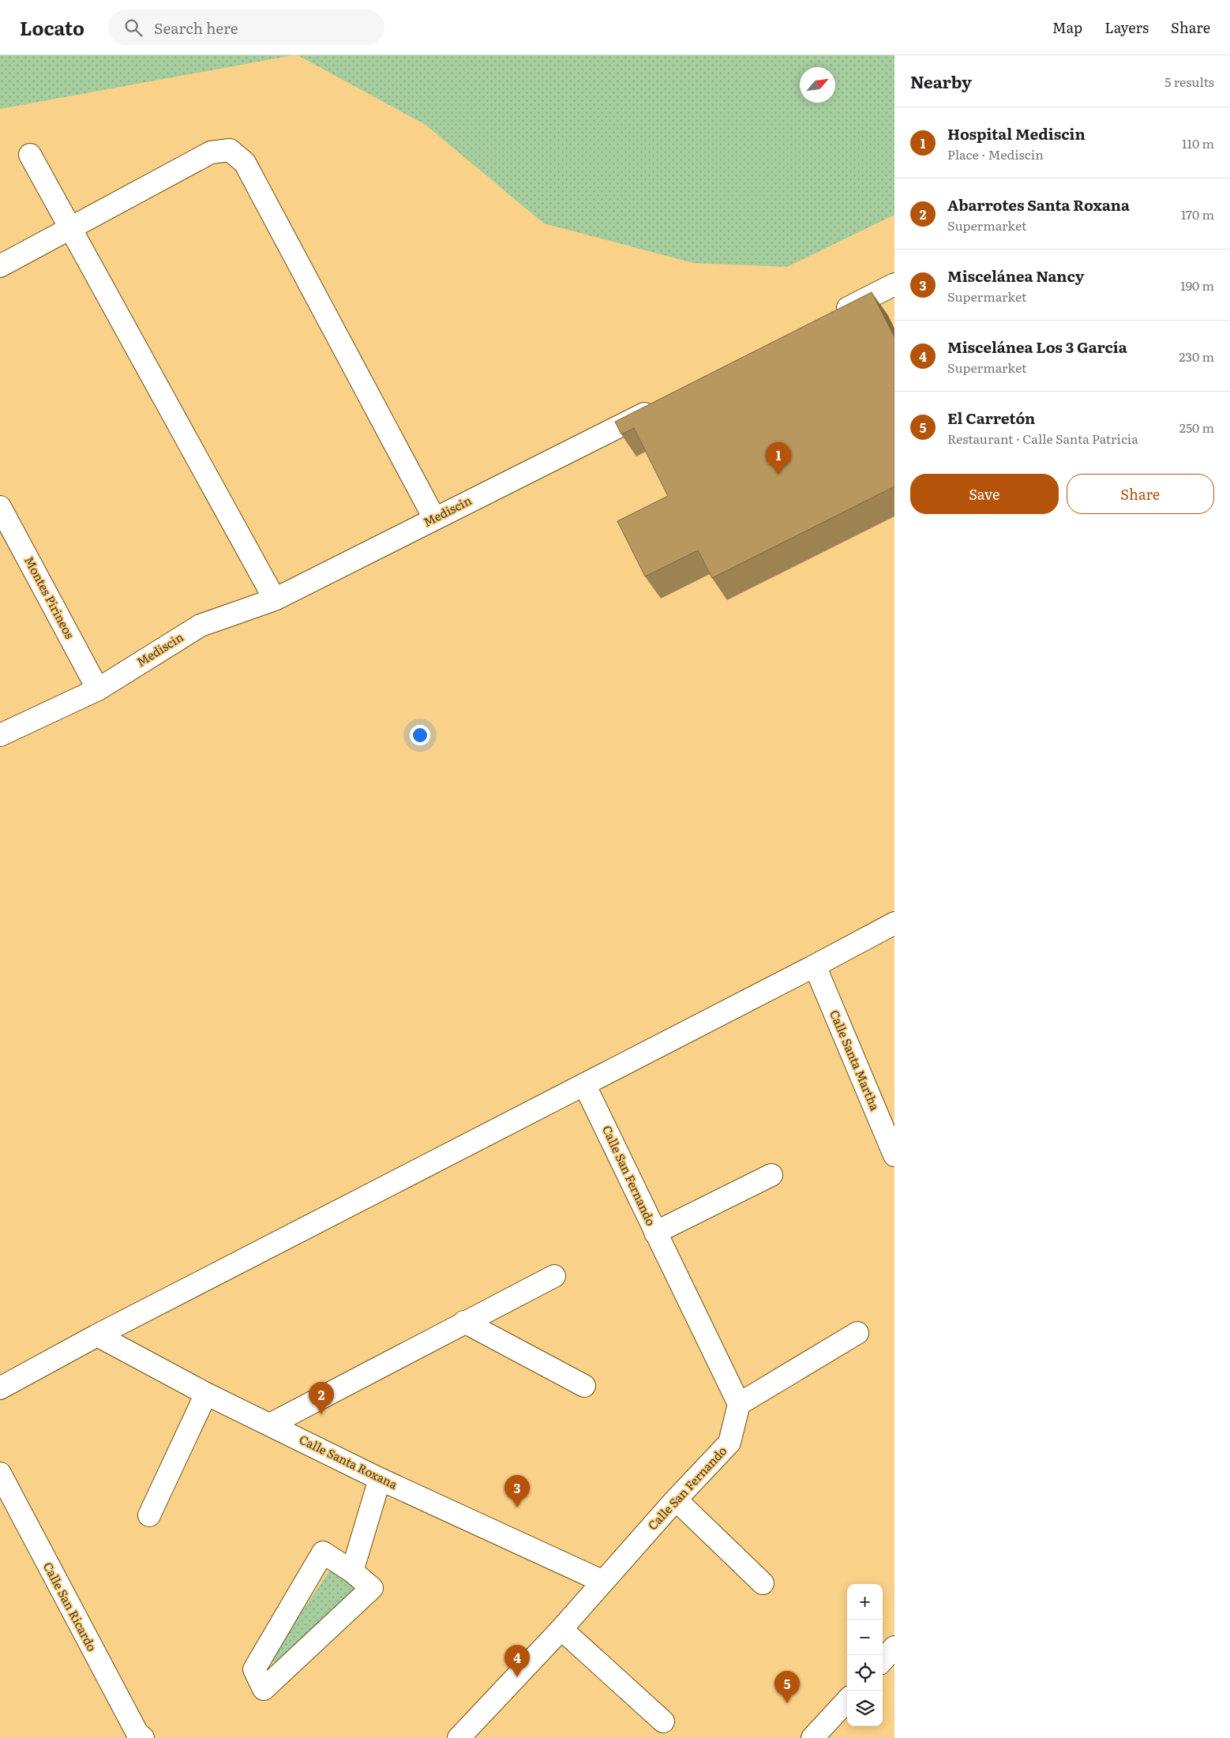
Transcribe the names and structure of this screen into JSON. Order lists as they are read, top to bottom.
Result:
{
  "streets": {
    "street": [
      "Mediscin",
      "Montes Pirineos",
      "Calle Santa Martha",
      "Calle San Fernando",
      "Calle Santa Roxana",
      "Calle San Ricardo"
    ]
  },
  "crossings": [
    ["Mediscin", "Montes Pirineos"],
    ["Calle San Fernando", "Calle Santa Roxana"]
  ],
  "north": "top right",
  "page": {
    "header": "Locato",
    "search": "Search here",
    "nav": ["Map", "Layers", "Share"],
    "heading": ["Nearby", "5 results"],
    "list": [
      {
        "mark": "1",
        "name": "Hospital Mediscin",
        "note": "Place · Mediscin",
        "value": "110 m"
      },
      {
        "mark": "2",
        "name": "Abarrotes Santa Roxana",
        "note": "Supermarket",
        "value": "170 m"
      },
      {
        "mark": "3",
        "name": "Miscelánea Nancy",
        "note": "Supermarket",
        "value": "190 m"
      },
      {
        "mark": "4",
        "name": "Miscelánea Los 3 García",
        "note": "Supermarket",
        "value": "230 m"
      },
      {
        "mark": "5",
        "name": "El Carretón",
        "note": "Restaurant · Calle Santa Patricia",
        "value": "250 m"
      }
    ],
    "pins": [
      "1",
      "2",
      "3",
      "4",
      "5"
    ],
    "buttons": ["Save", "Share"],
    "map_buttons": ["+", "−"]
  }
}
